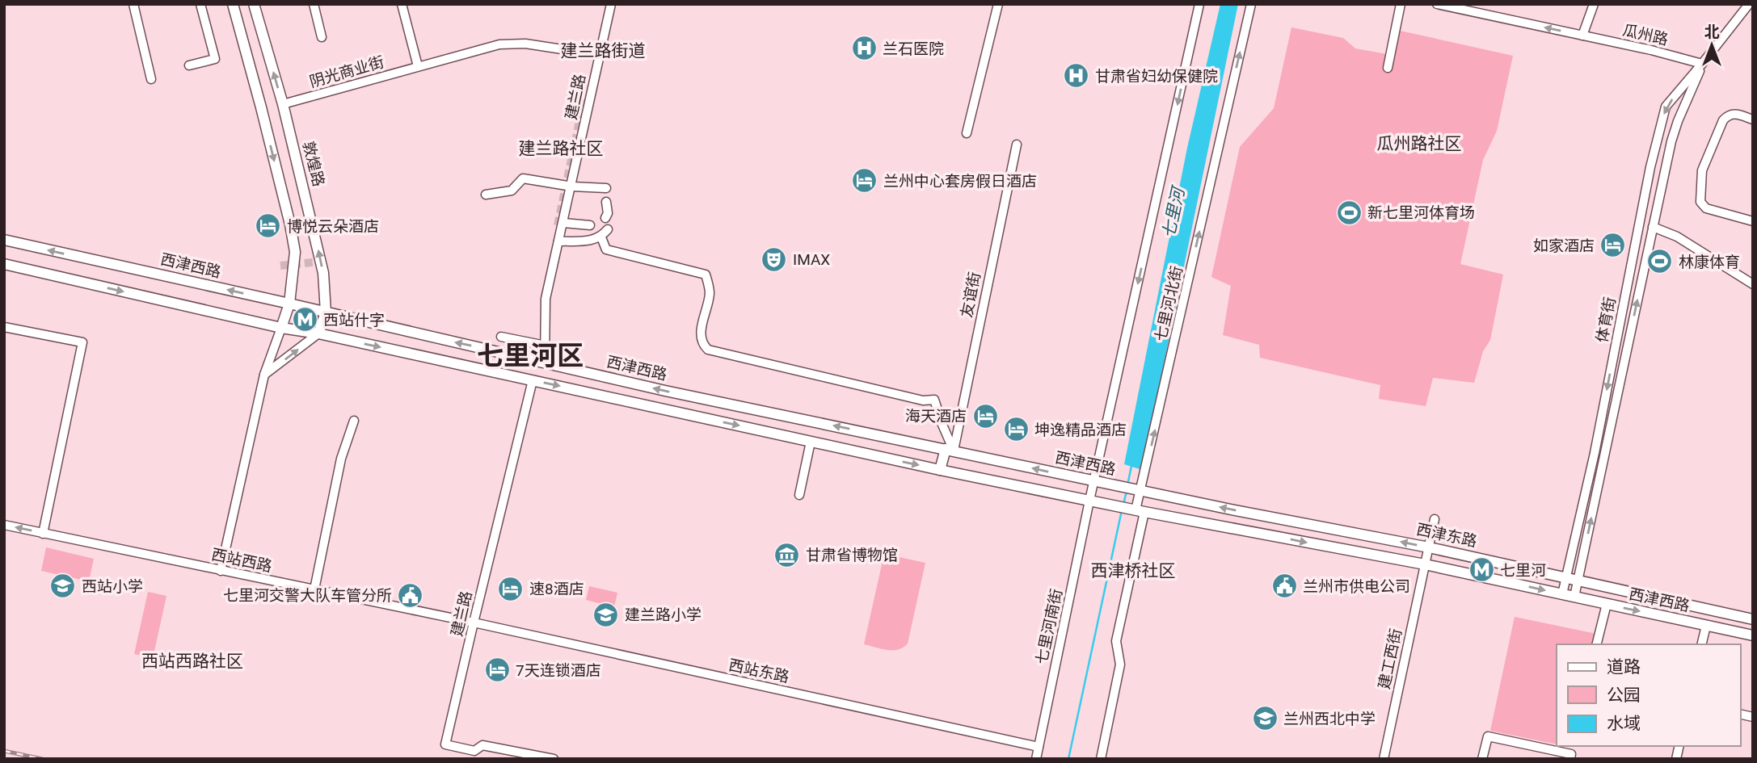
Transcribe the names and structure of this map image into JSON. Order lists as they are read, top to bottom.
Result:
{
  "streets": {
    "main road": ["敦煌路", "西津西路", "西津东路"],
    "street": [
      "瓜州路",
      "阴光商业街",
      "建兰路",
      "友谊街",
      "七里河北街",
      "体育街",
      "西站西路",
      "七里河南街",
      "建工西街",
      "西站东路"
    ]
  },
  "crossings": [
    ["瓜州路", "体育街"],
    ["阴光商业街", "建兰路"],
    ["阴光商业街", "敦煌路"],
    ["建兰路", "西津西路"],
    ["建兰路", "西站西路"],
    ["建兰路", "西站东路"],
    ["敦煌路", "西津西路"],
    ["西津西路", "友谊街"],
    ["西津西路", "七里河北街"],
    ["西津西路", "体育街"],
    ["西津西路", "西津东路"],
    ["七里河北街", "西津东路"],
    ["体育街", "西津东路"],
    ["西津东路", "建工西街"],
    ["西站西路", "西站东路"],
    ["七里河南街", "西站东路"]
  ],
  "one_way": ["瓜州路"],
  "districts": [
    "建兰路街道",
    "瓜州路社区",
    "建兰路社区",
    "七里河区",
    "西津桥社区",
    "西站西路社区"
  ],
  "water": ["七里河"],
  "places": {
    "hospital": ["兰石医院", "甘肃省妇幼保健院"],
    "hotel": [
      "兰州中心套房假日酒店",
      "博悦云朵酒店",
      "如家酒店",
      "海天酒店",
      "坤逸精品酒店",
      "速8酒店",
      "7天连锁酒店"
    ],
    "sports": ["新七里河体育场", "林康体育"],
    "theatre": ["IMAX"],
    "metro station": ["西站什字", "七里河"],
    "museum": ["甘肃省博物馆"],
    "school or university": ["西站小学", "建兰路小学", "兰州西北中学"],
    "public building": ["兰州市供电公司", "七里河交警大队车管分所"]
  },
  "legend": ["道路", "公园", "水域"],
  "north": "top"
}
